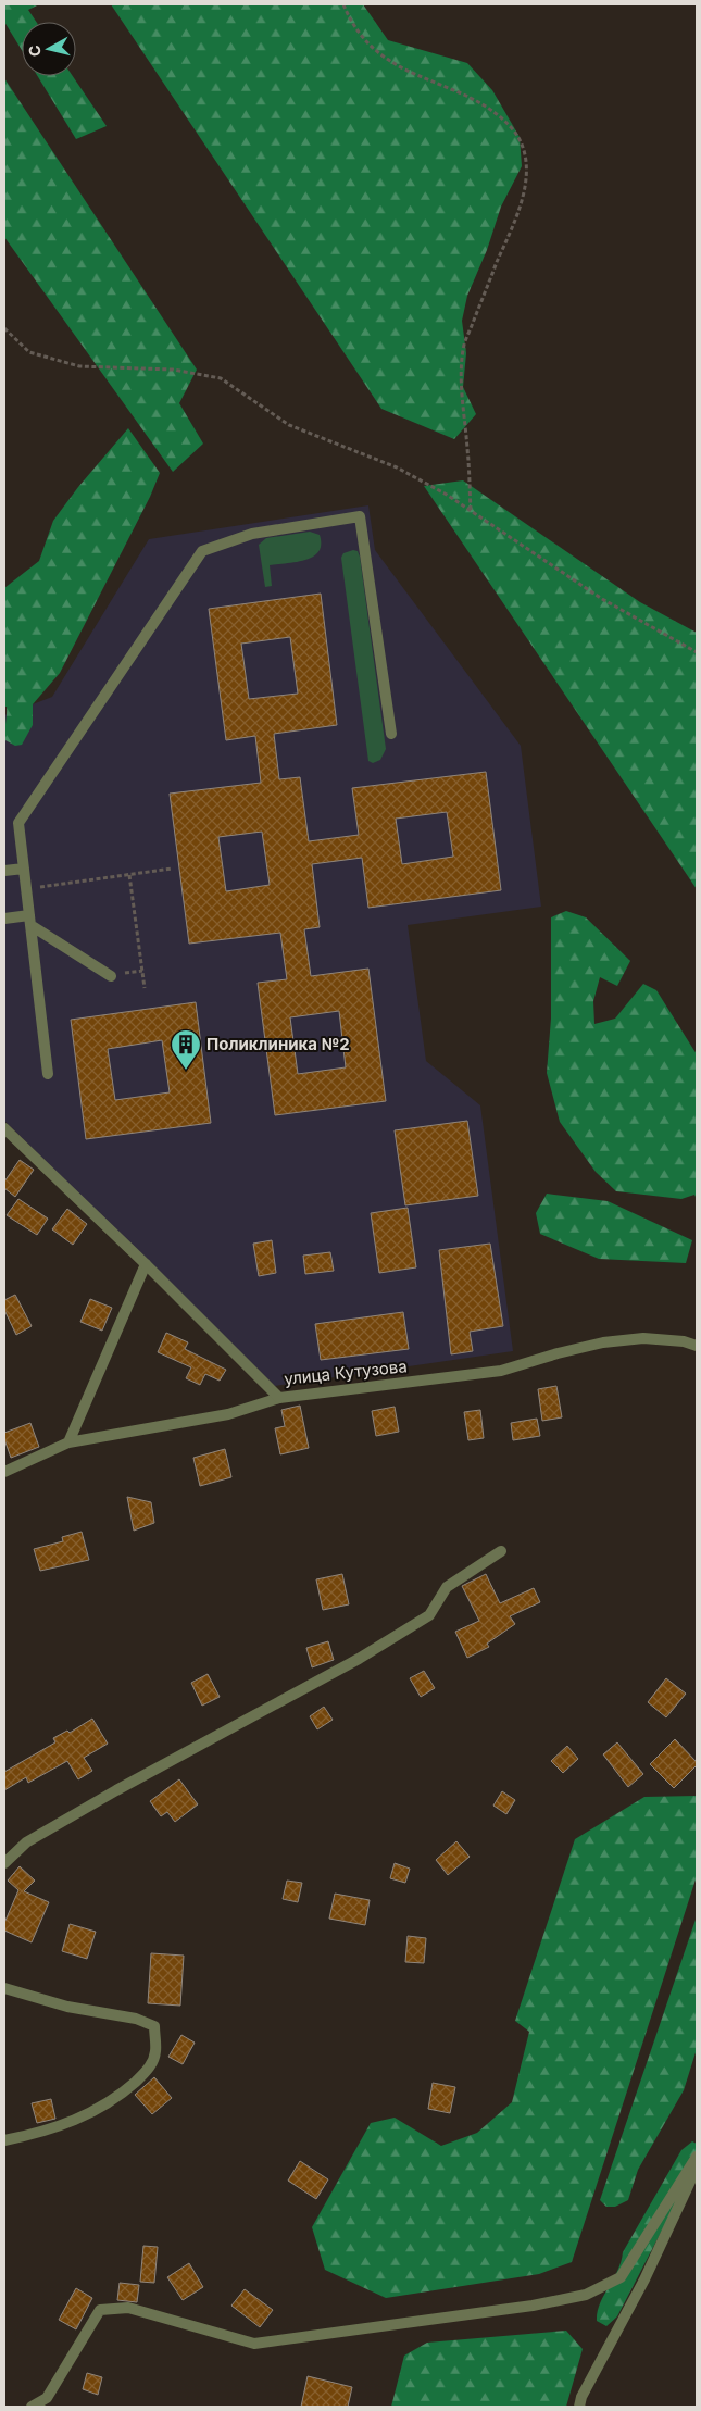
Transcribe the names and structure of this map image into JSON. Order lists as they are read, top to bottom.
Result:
{
  "streets": {
    "street": ["улица Кутузова"]
  },
  "places": {
    "building": ["Поликлиника №2"]
  },
  "north": "left"
}
